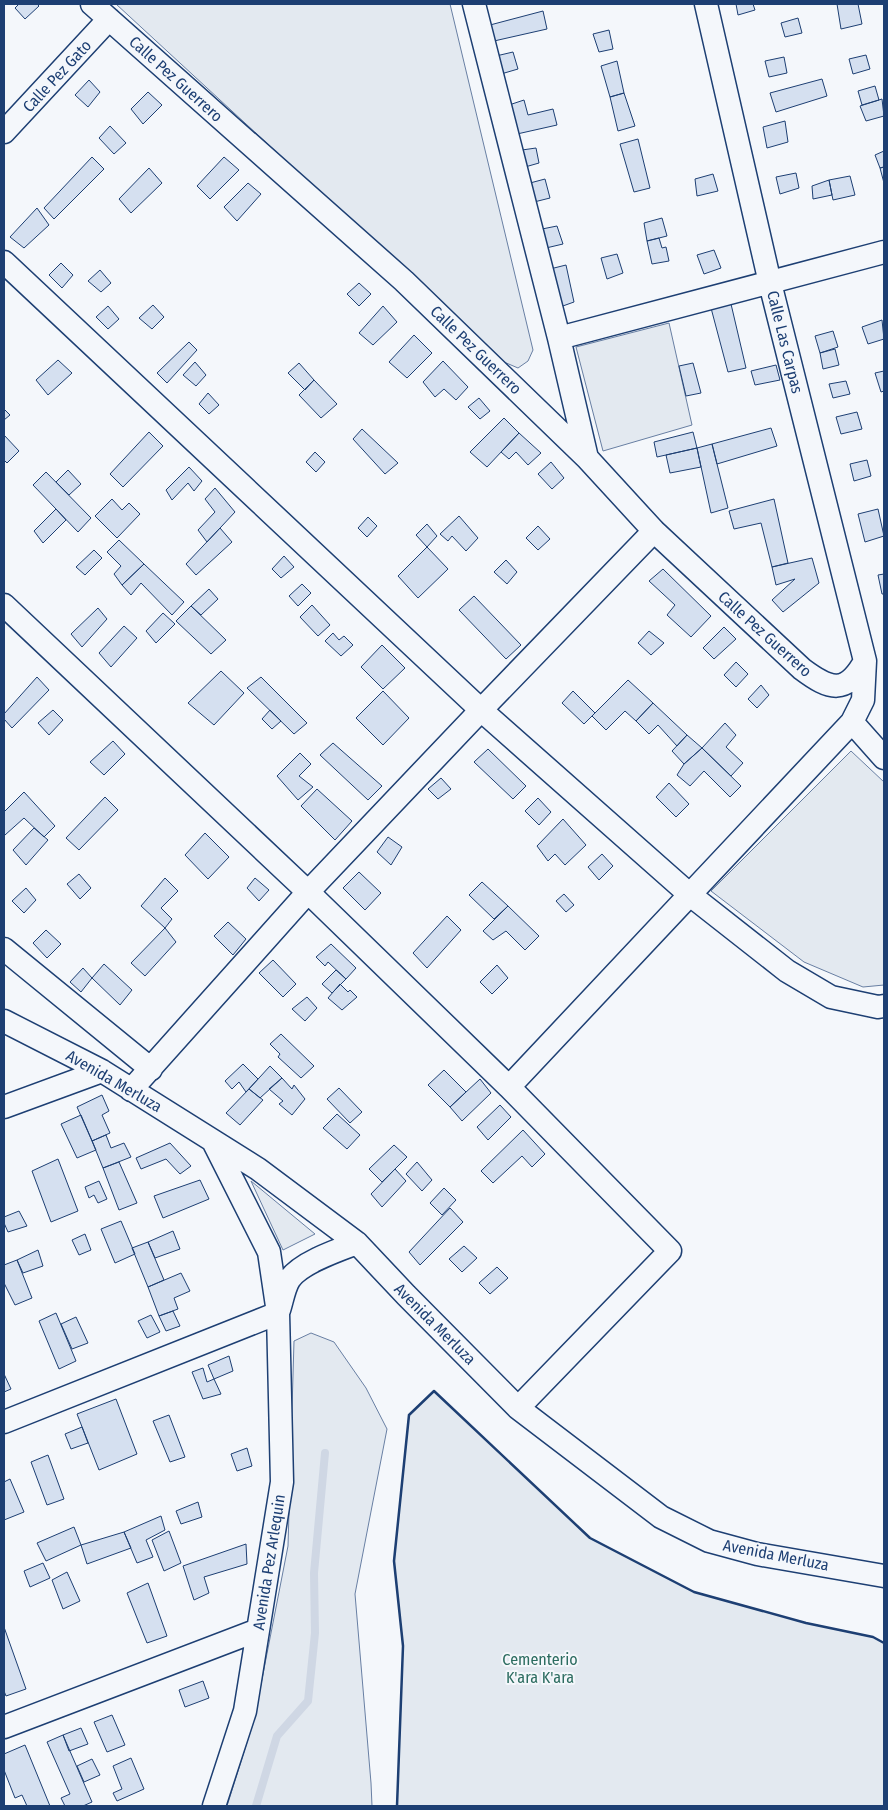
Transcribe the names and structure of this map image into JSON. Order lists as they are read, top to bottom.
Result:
{
  "streets": {
    "street": [
      "Calle Pez Gato",
      "Calle Pez Guerrero",
      "Calle Las Carpas",
      "Avenida Merluza",
      "Avenida Pez Arlequin"
    ]
  },
  "crossings": [
    ["Calle Pez Gato", "Calle Pez Guerrero"],
    ["Calle Pez Guerrero", "Calle Las Carpas"],
    ["Avenida Merluza", "Avenida Pez Arlequin"]
  ],
  "parks": ["Cementerio K'ara K'ara"]
}
